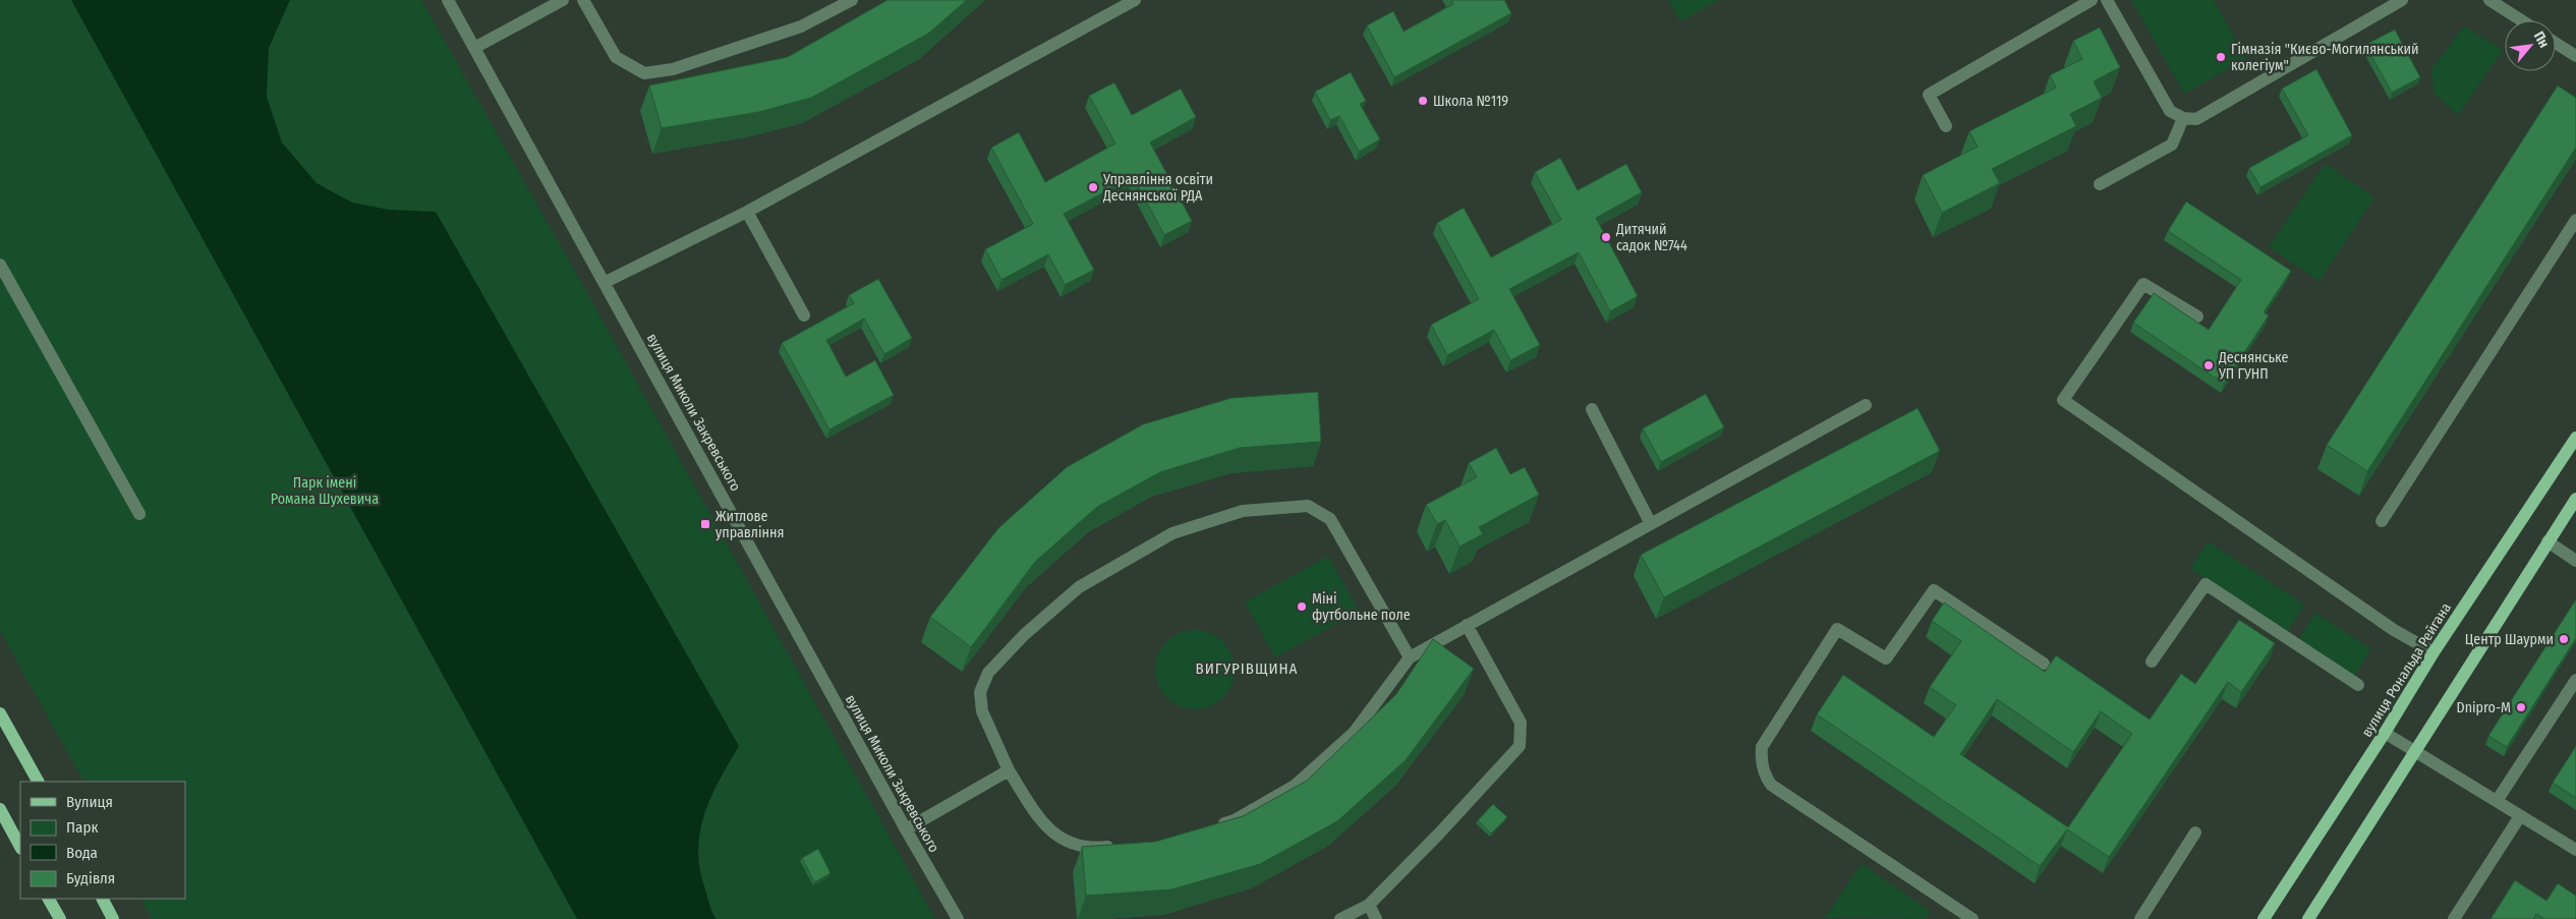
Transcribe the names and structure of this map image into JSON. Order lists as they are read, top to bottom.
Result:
{
  "streets": {
    "main road": ["вулиця Рональда Рейгана"],
    "street": ["вулиця Миколи Закревського"]
  },
  "districts": ["ВИГУРІВЩИНА"],
  "parks": ["Парк імені Романа Шухевича"],
  "places": {
    "other": [
      "Гімназія \"Києво-Могилянський колегіум\"",
      "Школа №119",
      "Управління освіти Деснянської РДА",
      "Дитячий садок №744",
      "Деснянське УП ГУНП",
      "Міні футбольне поле",
      "Центр Шаурми",
      "Dnipro-M"
    ],
    "transit": ["Житлове управління"]
  },
  "legend": [
    "Вулиця",
    "Парк",
    "Вода",
    "Будівля"
  ],
  "north": "top right"
}
